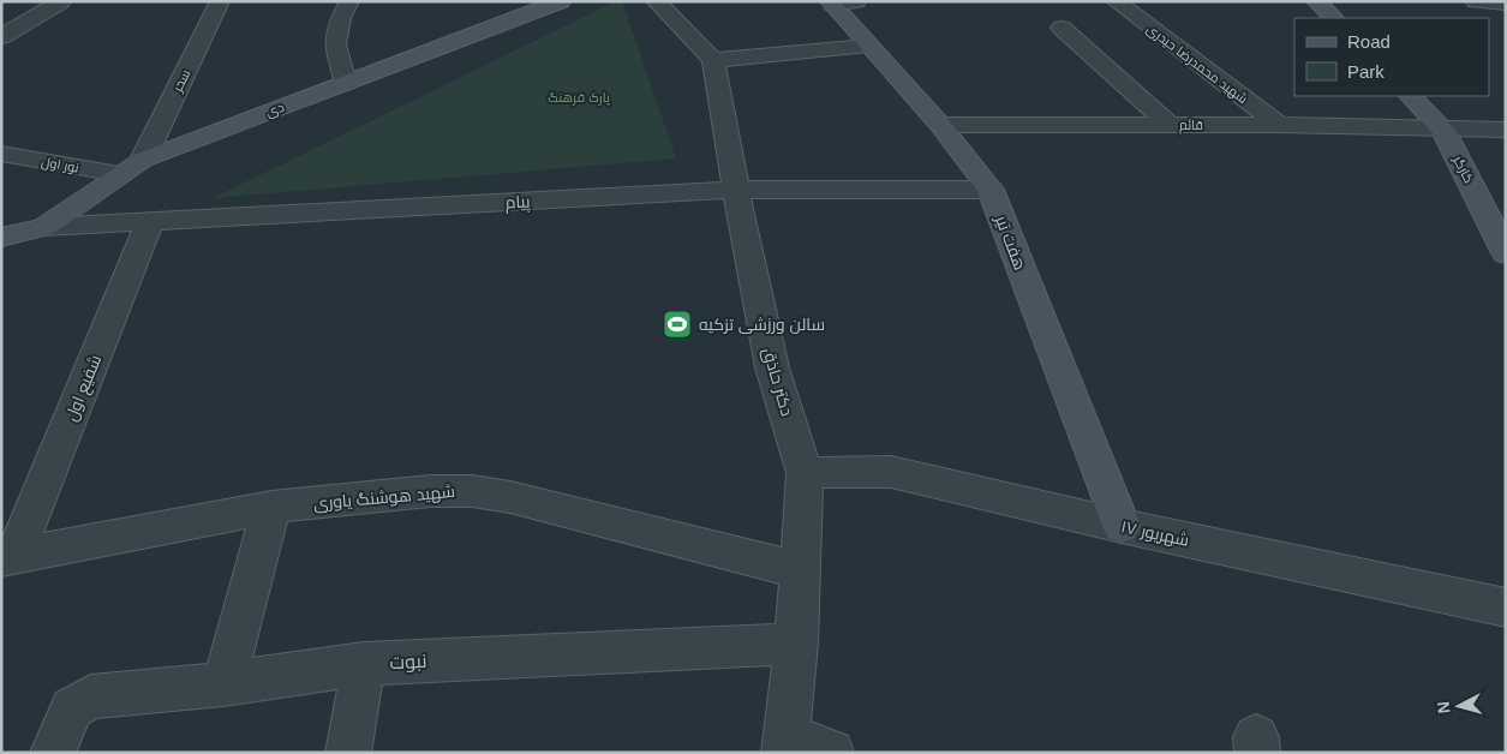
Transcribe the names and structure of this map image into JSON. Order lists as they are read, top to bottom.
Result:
{
  "streets": {
    "street": [
      "شهید محمدرضا حیدری",
      "سحر",
      "دی",
      "قائم",
      "نور اول",
      "کارگر",
      "پیام",
      "هفت تیر",
      "دکتر حاذق",
      "شفیع اول",
      "شهید هوشنگ یاوری",
      "۱۷ شهریور",
      "نبوت"
    ]
  },
  "crossings": [
    ["شهید محمدرضا حیدری", "قائم"],
    ["سحر", "دی"],
    ["دی", "نور اول"],
    ["دی", "پیام"],
    ["قائم", "کارگر"],
    ["قائم", "هفت تیر"],
    ["پیام", "هفت تیر"],
    ["پیام", "دکتر حاذق"],
    ["پیام", "شفیع اول"],
    ["هفت تیر", "۱۷ شهریور"],
    ["دکتر حاذق", "شهید هوشنگ یاوری"],
    ["دکتر حاذق", "۱۷ شهریور"],
    ["دکتر حاذق", "نبوت"],
    ["شفیع اول", "شهید هوشنگ یاوری"]
  ],
  "parks": ["پارک فرهنگ"],
  "places": {
    "sports": ["سالن ورزشی تزکیه"]
  },
  "legend": ["Road", "Park"],
  "north": "left"
}
